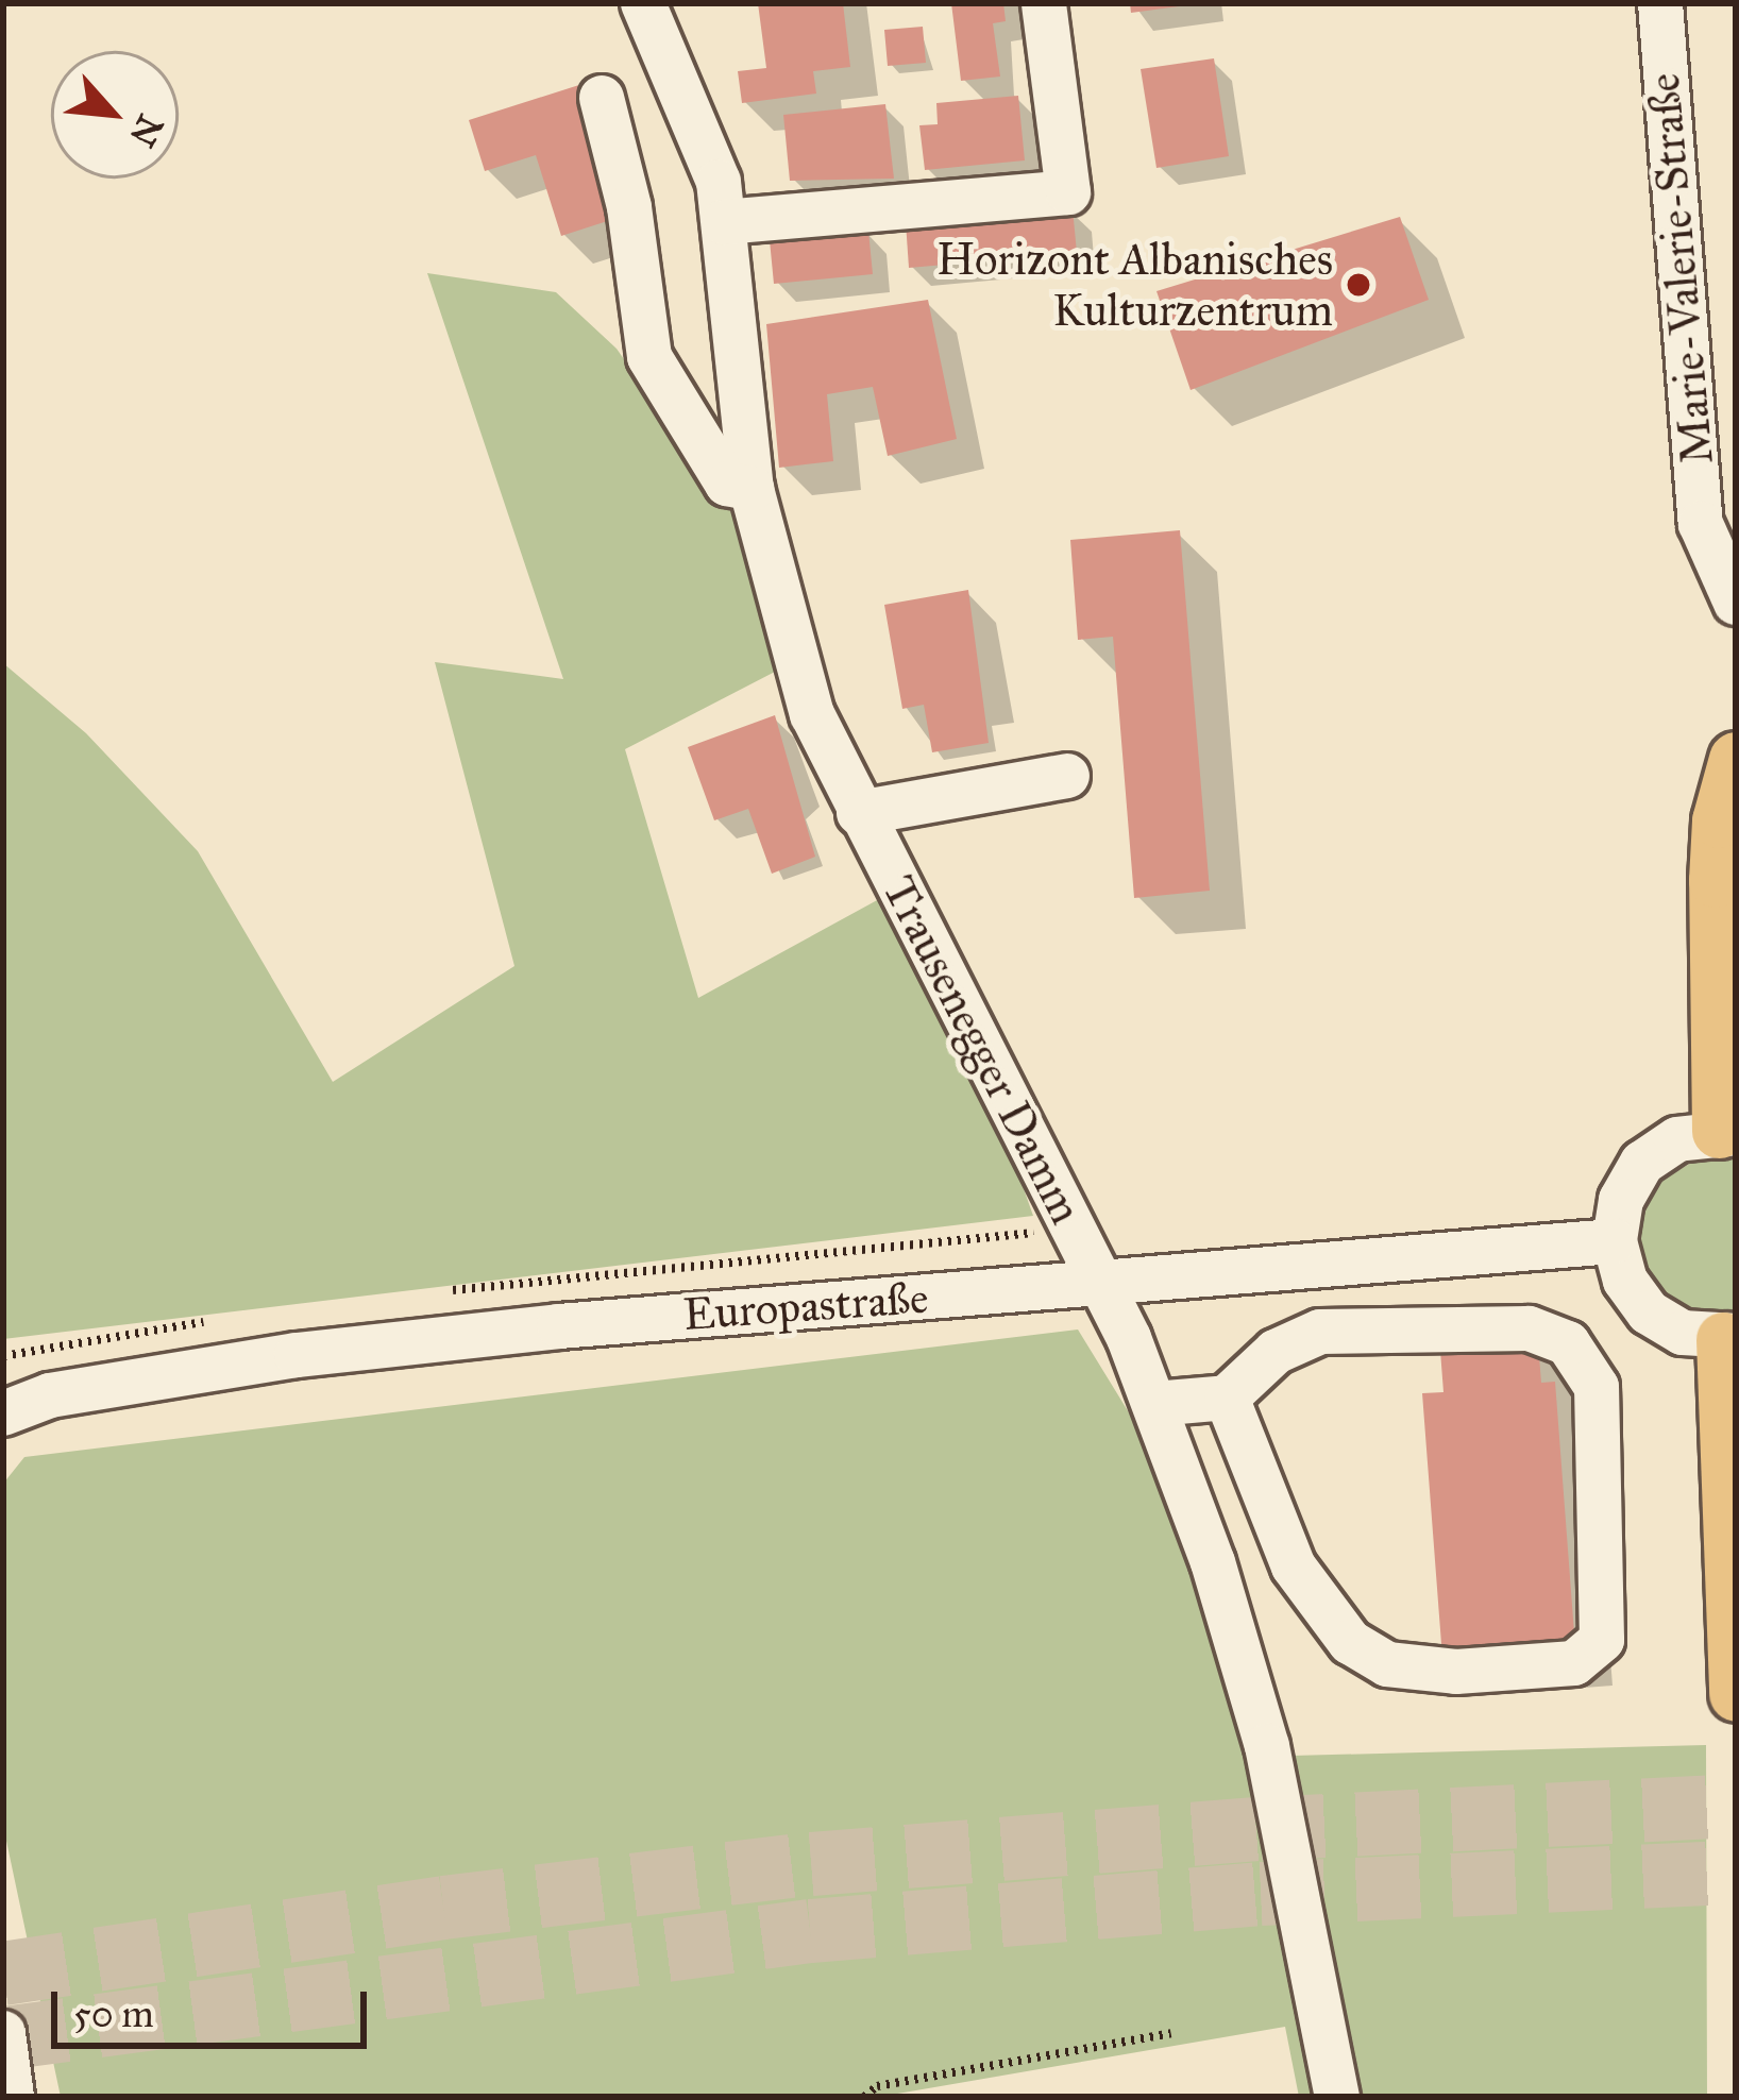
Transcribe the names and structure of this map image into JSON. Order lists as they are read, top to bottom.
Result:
{
  "streets": {
    "street": ["Marie-Valerie-Straße", "Trausenegger Damm", "Europastraße"]
  },
  "crossings": [
    ["Trausenegger Damm", "Europastraße"]
  ],
  "places": ["Horizont Albanisches Kulturzentrum"],
  "scale_bar": "50 m",
  "north": "bottom right"
}
